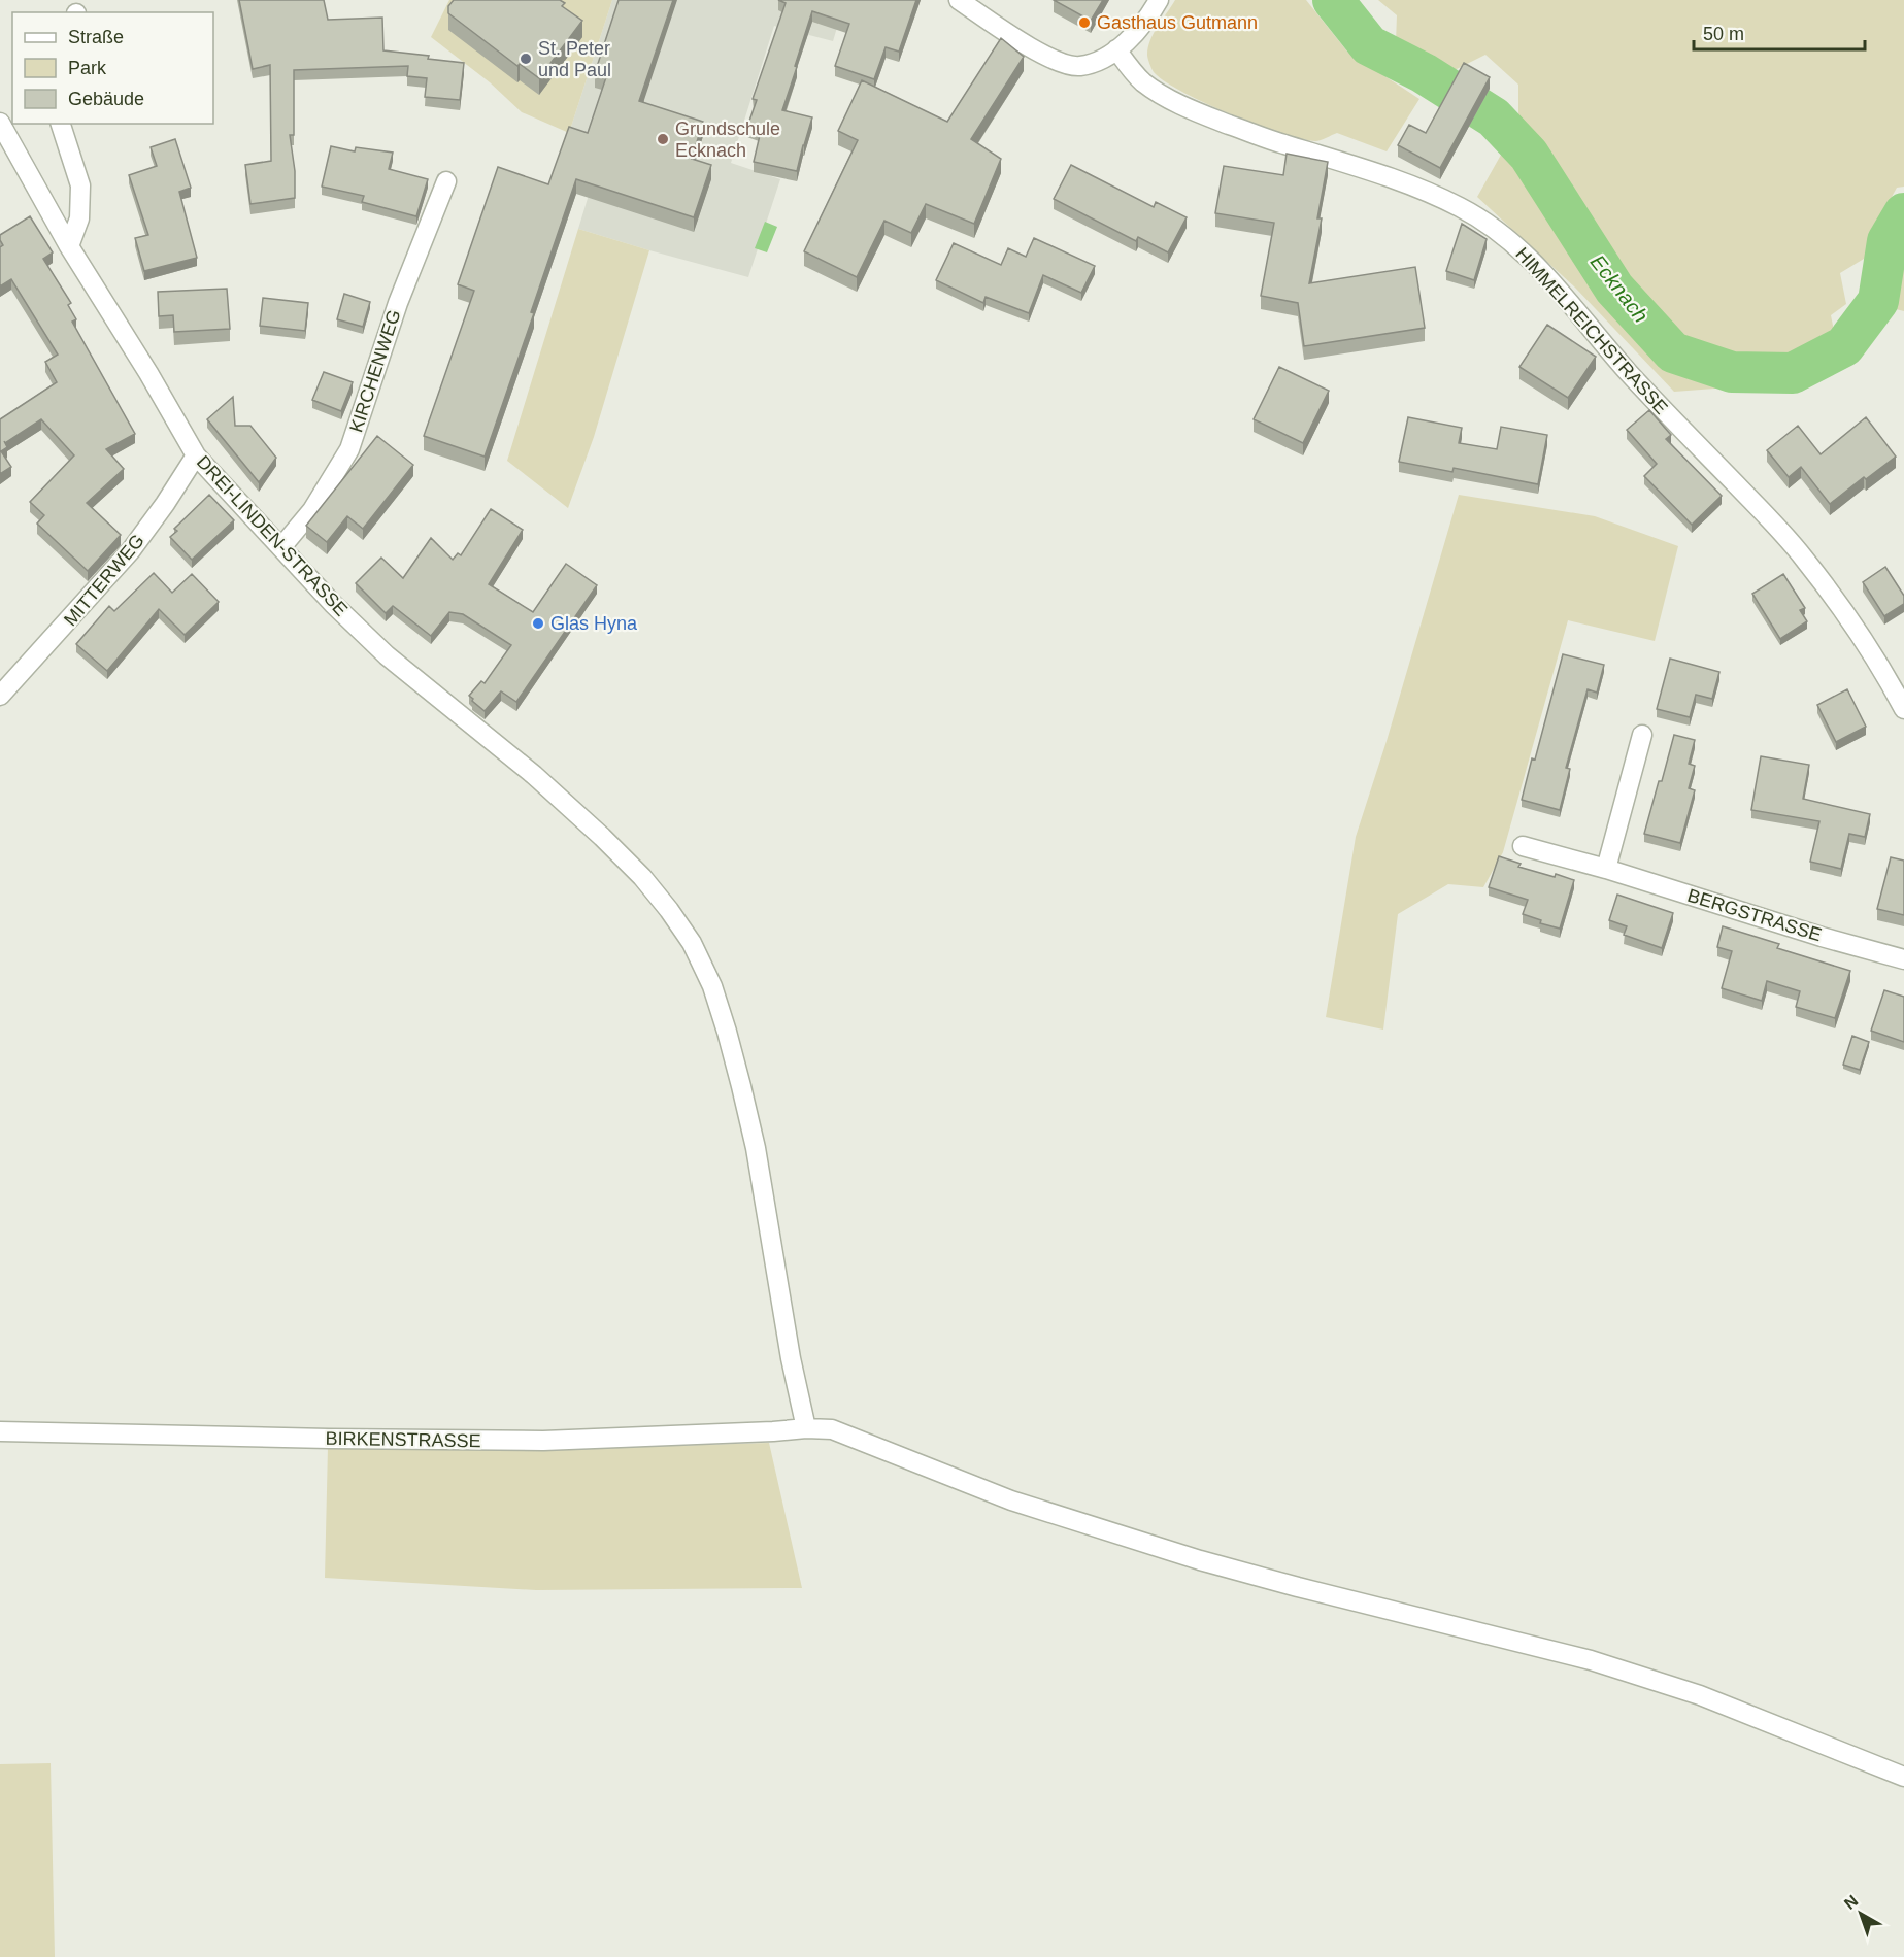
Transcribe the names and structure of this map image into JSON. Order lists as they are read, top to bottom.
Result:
{
  "streets": {
    "street": [
      "HIMMELREICHSTRASSE",
      "KIRCHENWEG",
      "DREI-LINDEN-STRASSE",
      "MITTERWEG",
      "BERGSTRASSE",
      "BIRKENSTRASSE"
    ]
  },
  "crossings": [
    ["KIRCHENWEG", "DREI-LINDEN-STRASSE"],
    ["DREI-LINDEN-STRASSE", "MITTERWEG"],
    ["DREI-LINDEN-STRASSE", "BIRKENSTRASSE"]
  ],
  "water": ["Ecknach"],
  "places": [
    "Gasthaus Gutmann",
    "St. Peter und Paul",
    "Grundschule Ecknach",
    "Glas Hyna"
  ],
  "legend": ["Straße", "Park", "Gebäude"],
  "scale_bar": "50 m",
  "north": "top left"
}
